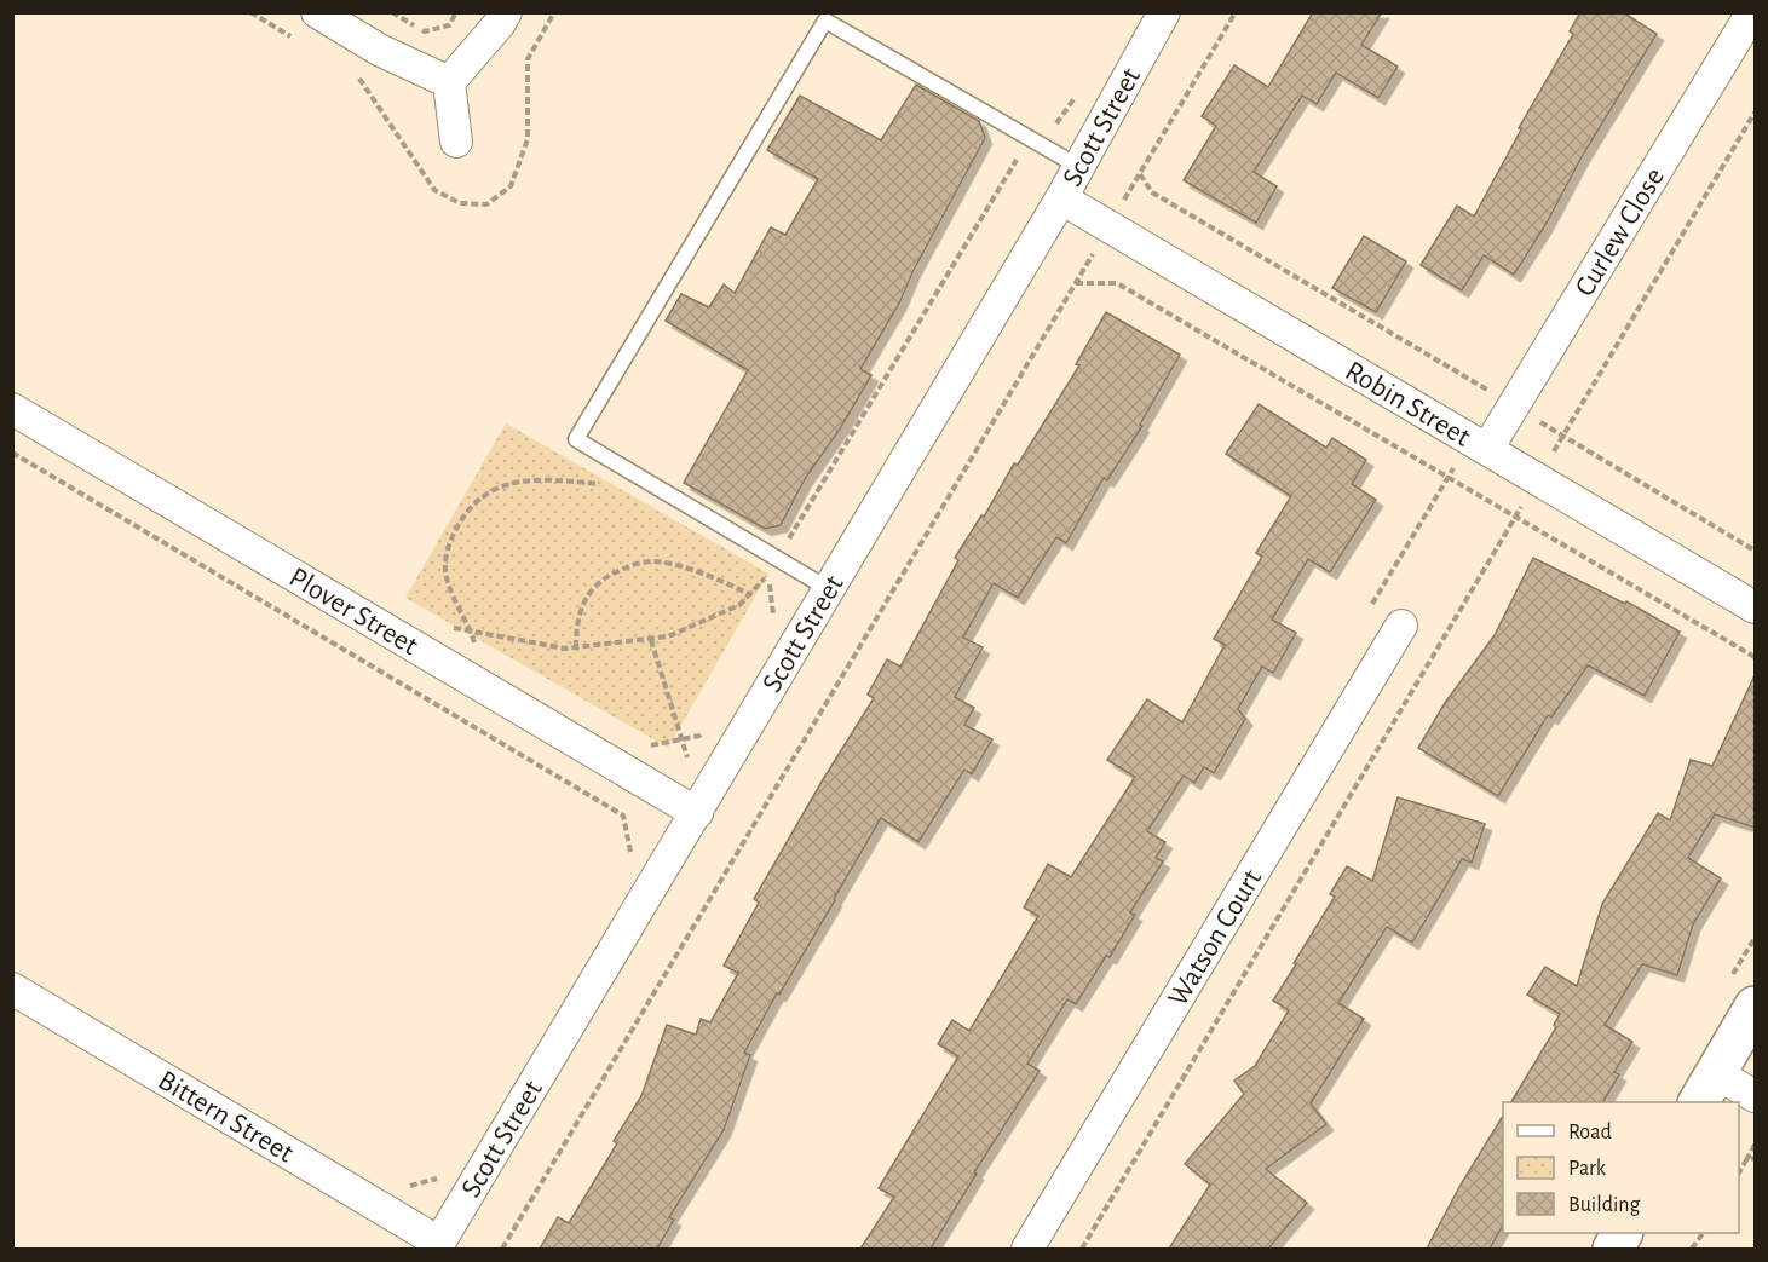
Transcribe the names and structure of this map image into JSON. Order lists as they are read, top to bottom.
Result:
{
  "streets": {
    "street": [
      "Scott Street",
      "Curlew Close",
      "Robin Street",
      "Plover Street",
      "Watson Court",
      "Bittern Street"
    ]
  },
  "crossings": [
    ["Scott Street", "Robin Street"],
    ["Scott Street", "Plover Street"],
    ["Scott Street", "Bittern Street"],
    ["Curlew Close", "Robin Street"]
  ],
  "legend": ["Road", "Park", "Building"]
}
